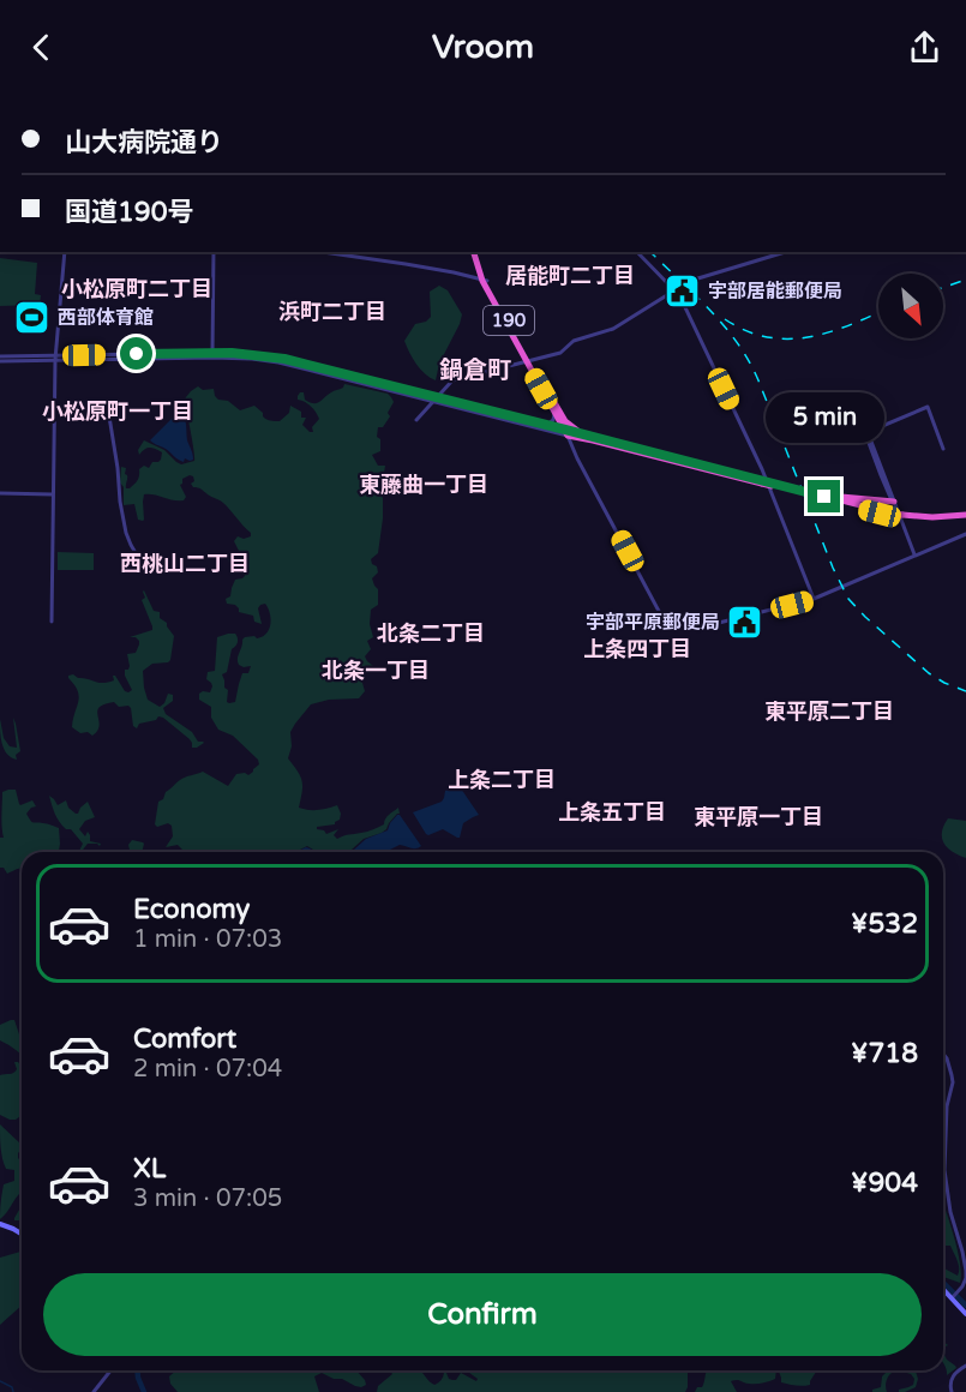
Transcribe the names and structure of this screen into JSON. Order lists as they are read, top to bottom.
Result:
{
  "streets": {
    "highway": ["190"]
  },
  "districts": [
    "居能町二丁目",
    "小松原町二丁目",
    "浜町二丁目",
    "鍋倉町",
    "小松原町一丁目",
    "東藤曲一丁目",
    "西桃山二丁目",
    "北条二丁目",
    "上条四丁目",
    "北条一丁目",
    "東平原二丁目",
    "上条二丁目",
    "上条五丁目",
    "東平原一丁目"
  ],
  "places": {
    "public building": ["宇部居能郵便局", "宇部平原郵便局"],
    "sports": ["西部体育館"]
  },
  "north": "bottom right",
  "page": {
    "header": "Vroom",
    "banner": ["山大病院通り", "国道190号"],
    "bubble": "5 min",
    "list": [
      {
        "name": "Economy",
        "note": "1 min · 07:03",
        "value": "¥532"
      },
      {
        "name": "Comfort",
        "note": "2 min · 07:04",
        "value": "¥718"
      },
      {
        "name": "XL",
        "note": "3 min · 07:05",
        "value": "¥904"
      }
    ],
    "buttons": "Confirm"
  }
}
